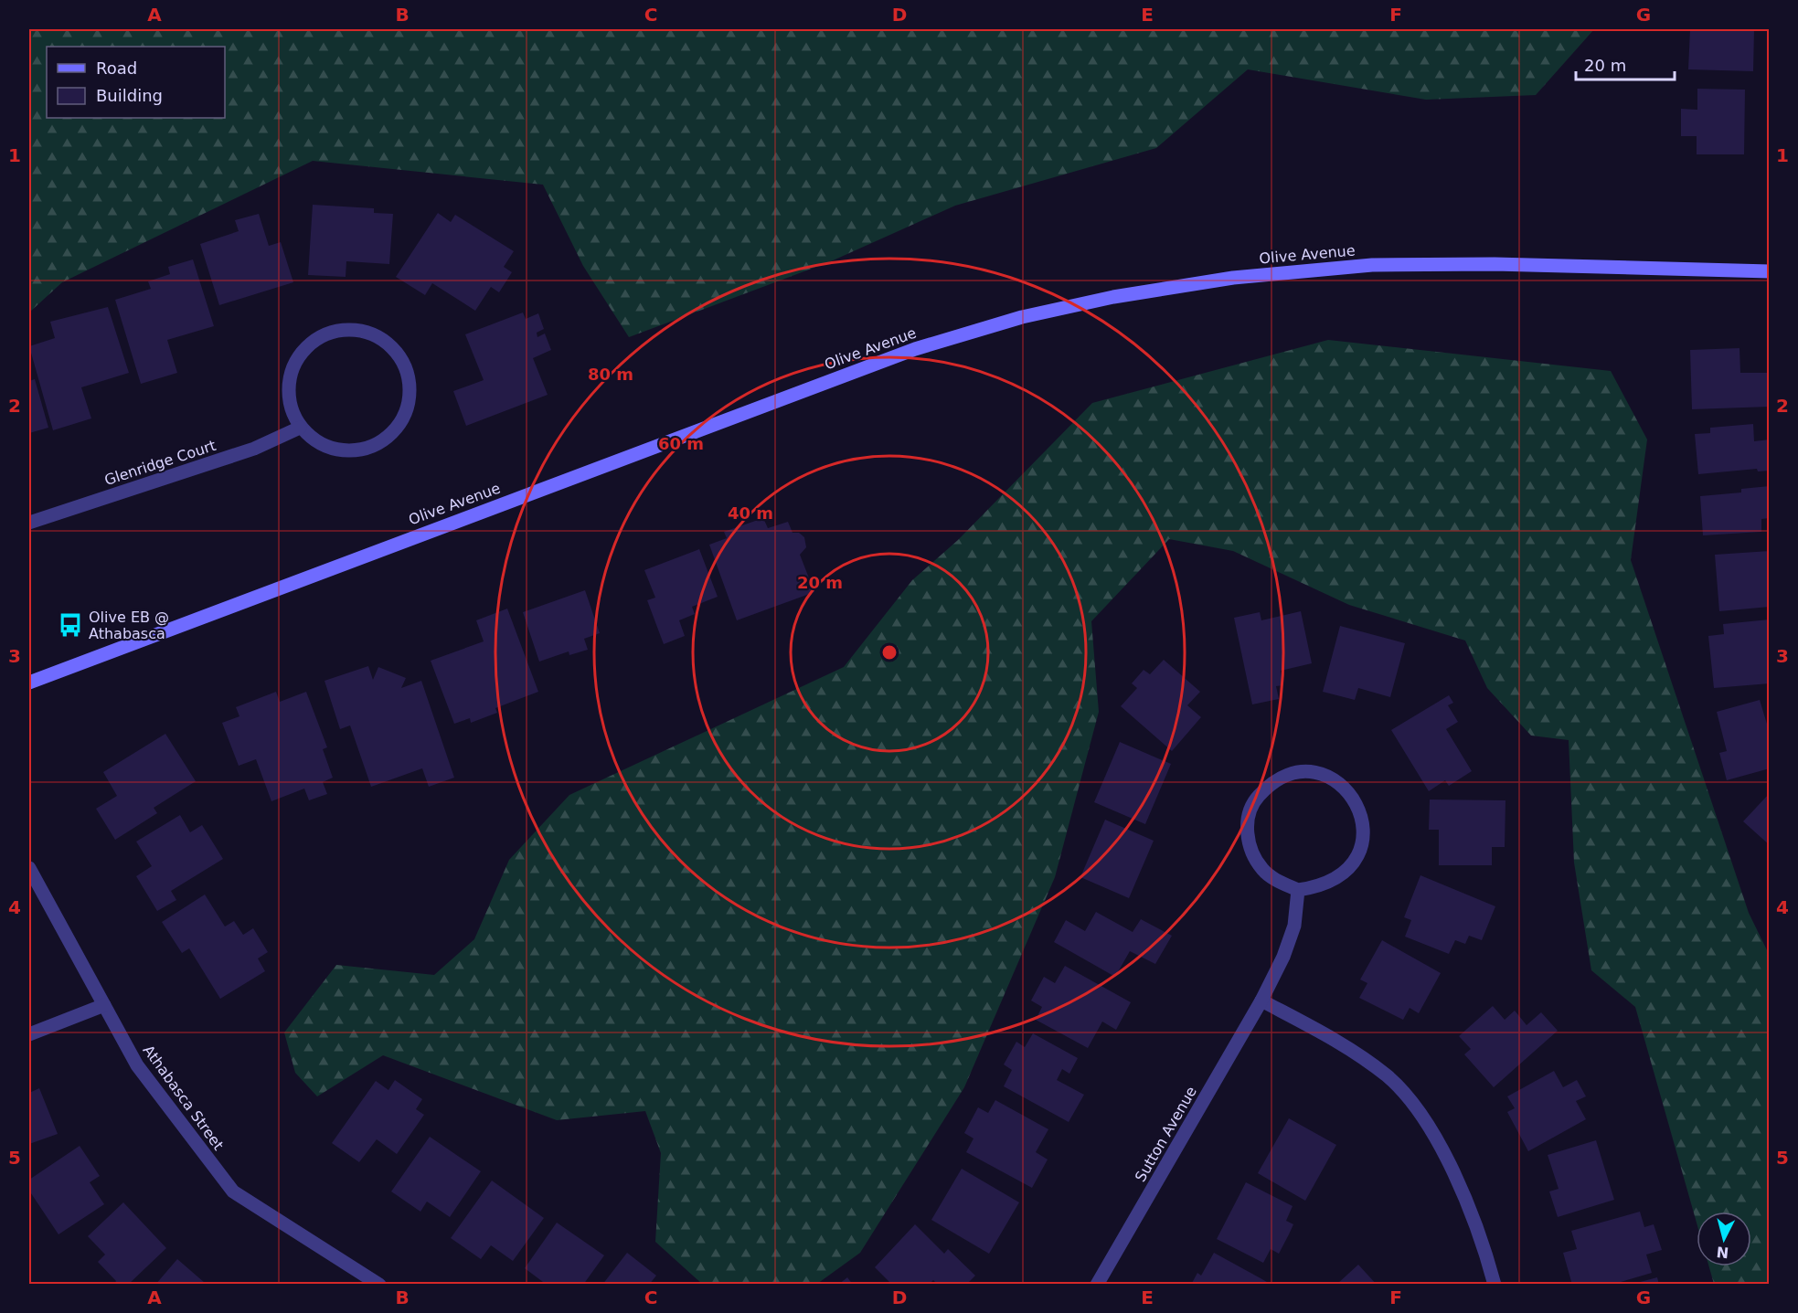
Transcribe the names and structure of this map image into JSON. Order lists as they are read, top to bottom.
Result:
{
  "streets": {
    "main road": ["Olive Avenue"],
    "street": ["Glenridge Court", "Athabasca Street", "Sutton Avenue"]
  },
  "places": {
    "bus stop": ["Olive EB @ Athabasca"]
  },
  "legend": ["Road", "Building"],
  "scale_bar": "20 m",
  "north": "bottom",
  "grid": {
    "columns": [
      "A",
      "B",
      "C",
      "D",
      "E",
      "F",
      "G"
    ],
    "rows": [
      "1",
      "2",
      "3",
      "4",
      "5"
    ]
  },
  "rings": [
    "80 m",
    "60 m",
    "40 m",
    "20 m"
  ]
}
